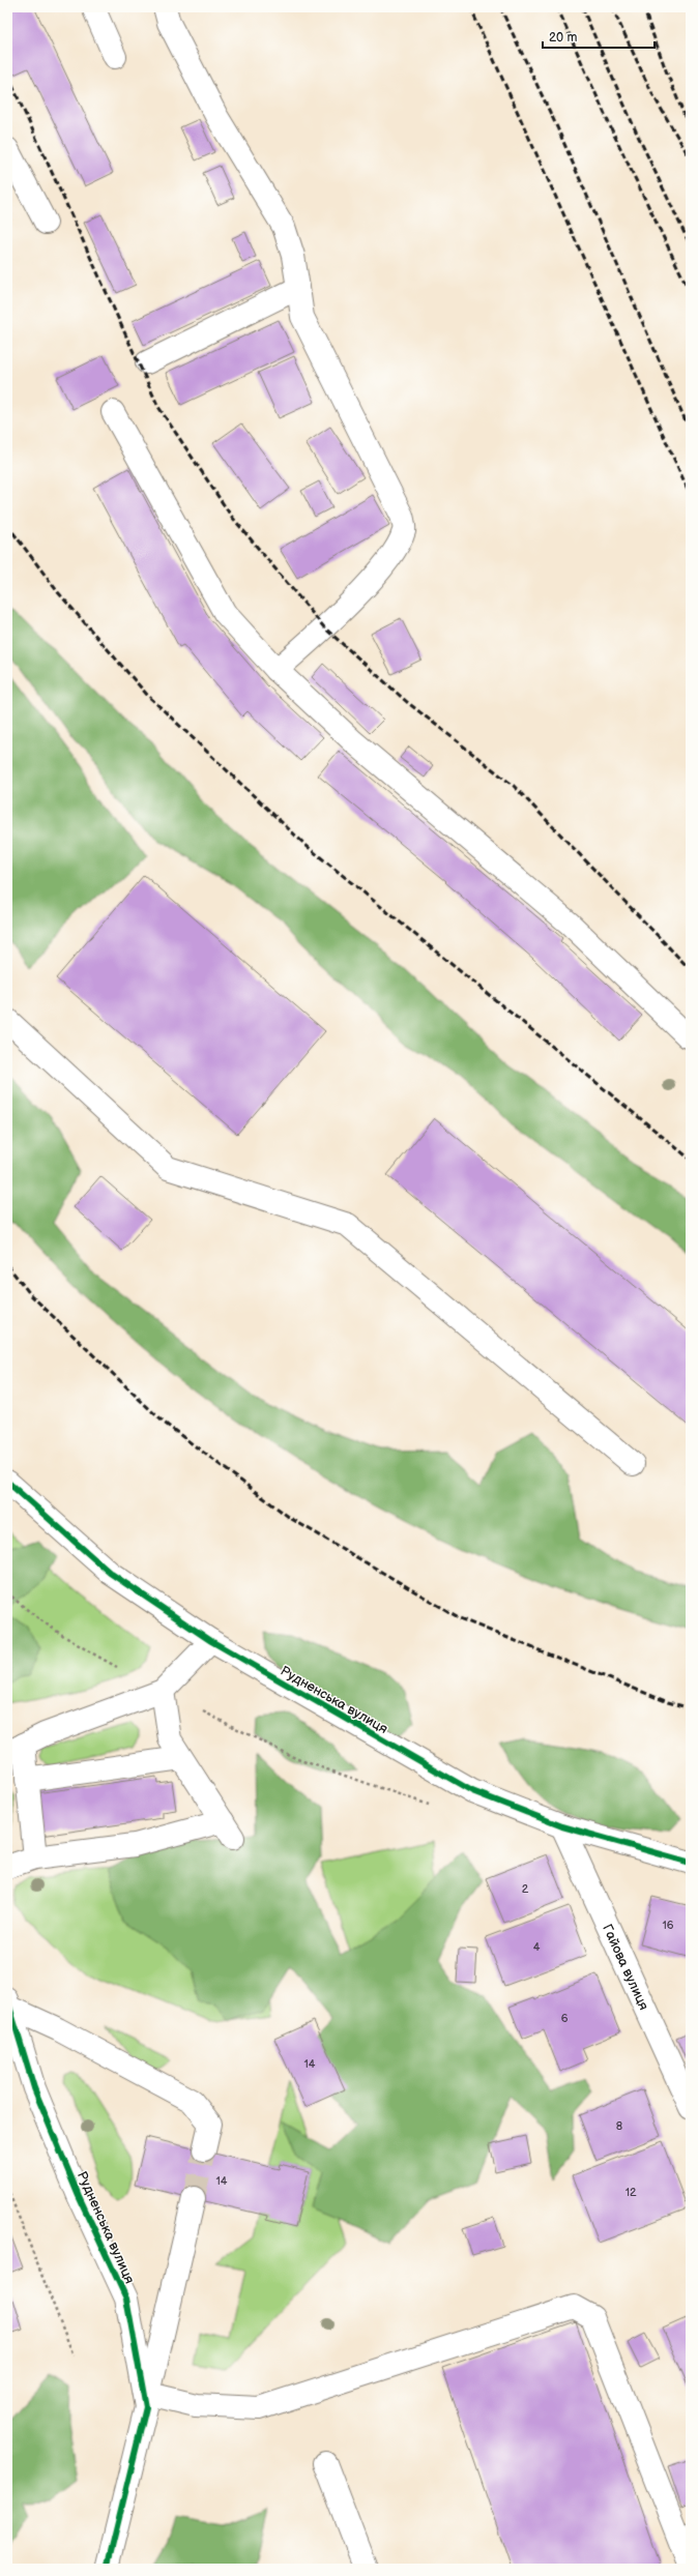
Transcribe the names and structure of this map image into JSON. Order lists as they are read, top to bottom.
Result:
{
  "streets": {
    "street": ["Рудненська вулиця", "Гайова вулиця"]
  },
  "crossings": [
    ["Рудненська вулиця", "Гайова вулиця"]
  ],
  "house_numbers": [
    "2",
    "16",
    "4",
    "6",
    "14",
    "8",
    "14",
    "12"
  ],
  "scale_bar": "20 m"
}
